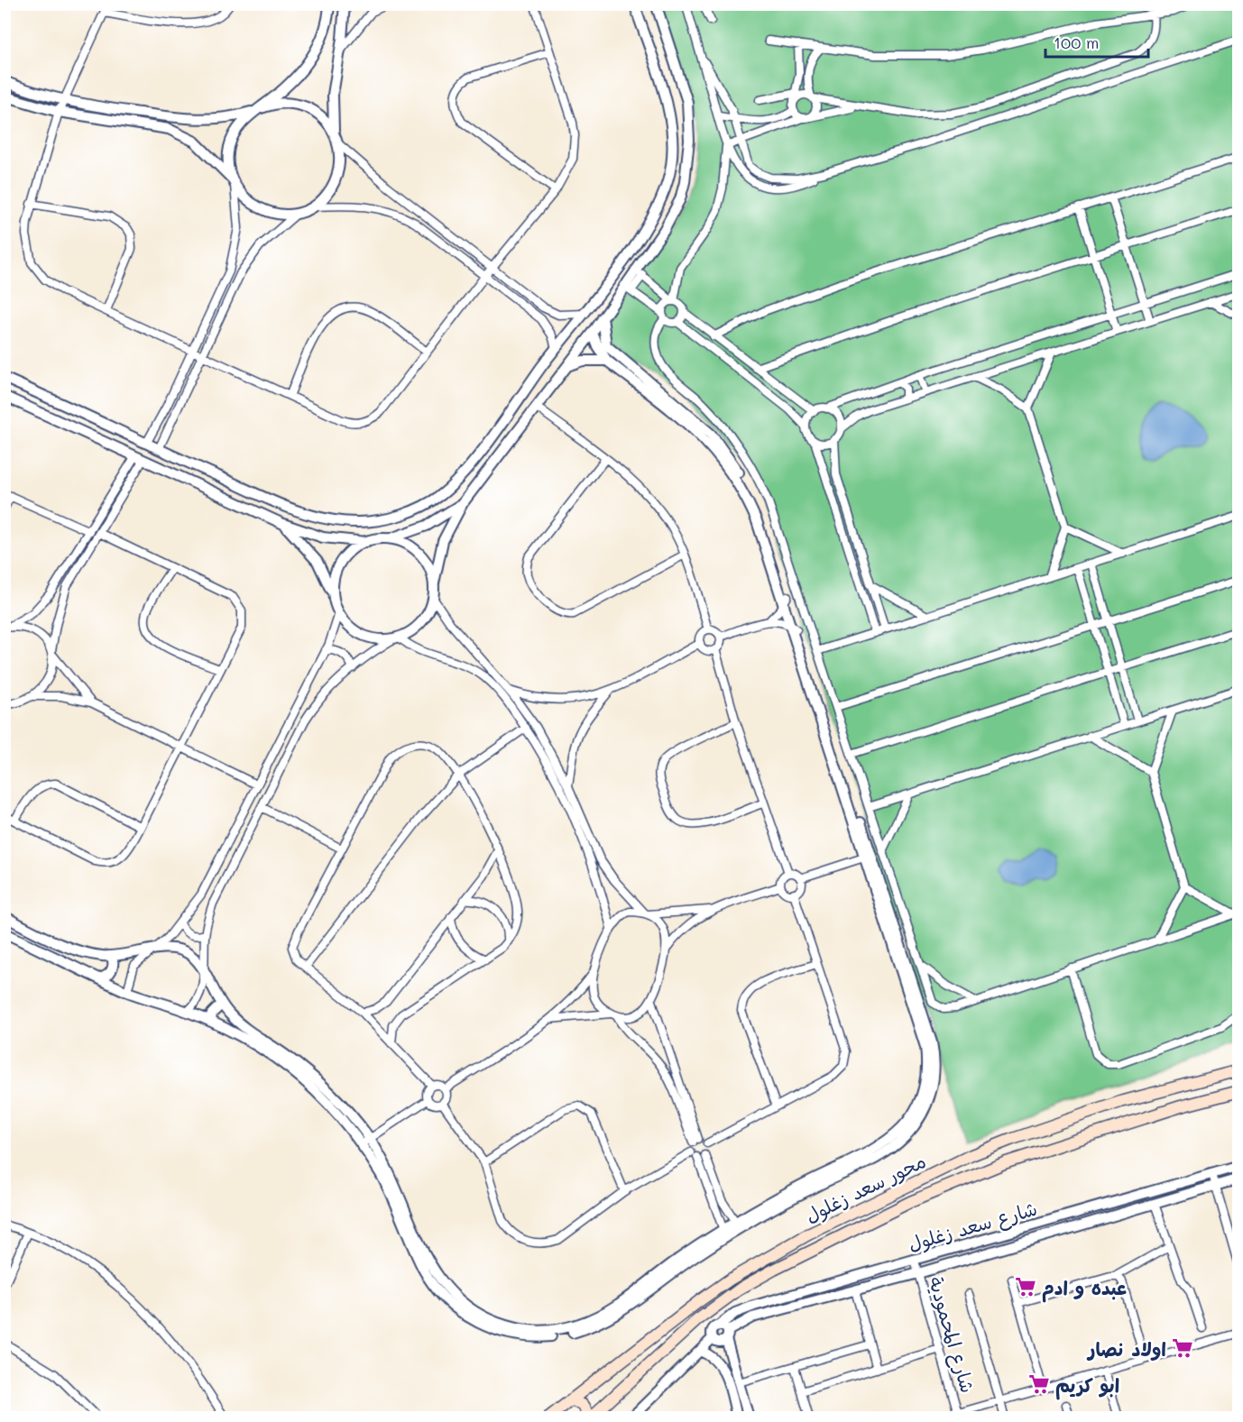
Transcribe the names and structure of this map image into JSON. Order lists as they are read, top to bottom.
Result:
{
  "streets": {
    "main road": ["محور سعد زغلول"],
    "street": ["شارع سعد زغلول", "شارع المحمودية"]
  },
  "crossings": [
    ["شارع سعد زغلول", "شارع المحمودية"]
  ],
  "places": {
    "supermarket": ["عبده و ادم", "اولاد نصار", "ابو كريم"]
  },
  "scale_bar": "100 m"
}
